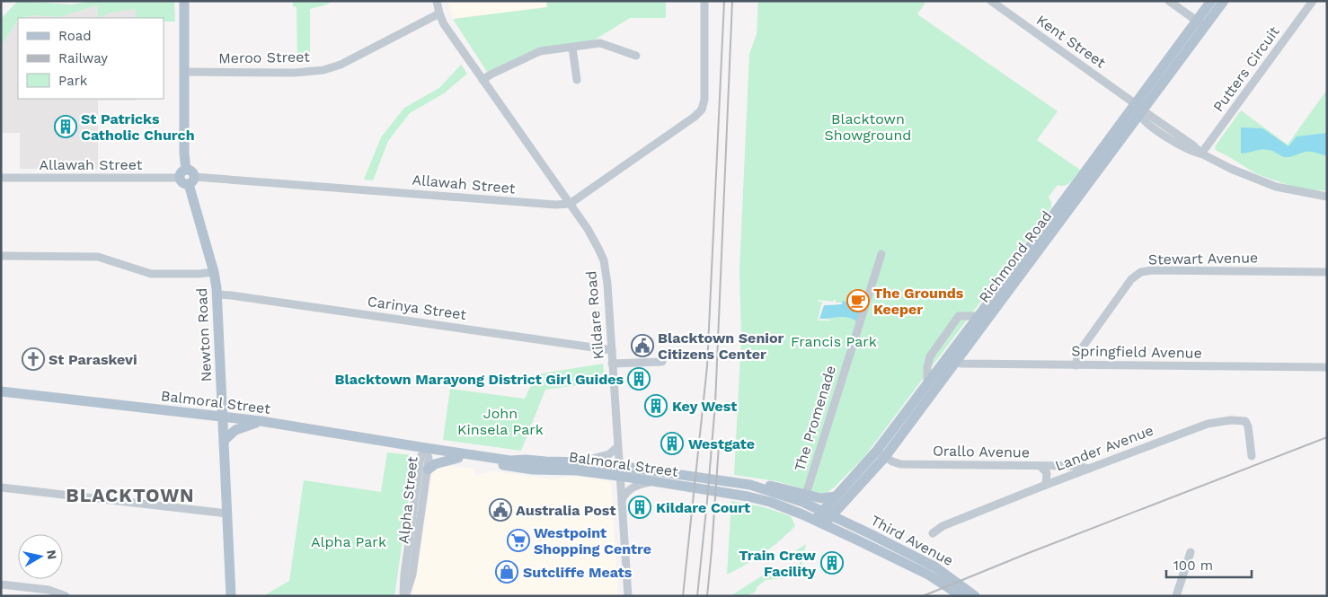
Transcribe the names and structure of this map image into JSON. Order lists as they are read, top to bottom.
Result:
{
  "streets": {
    "main road": [
      "Richmond Road",
      "Newton Road",
      "Balmoral Street",
      "Third Avenue"
    ],
    "street": [
      "Kent Street",
      "Meroo Street",
      "Putters Circuit",
      "Allawah Street",
      "Stewart Avenue",
      "Carinya Street",
      "Kildare Road",
      "Springfield Avenue",
      "The Promenade",
      "Lander Avenue",
      "Orallo Avenue",
      "Alpha Street"
    ]
  },
  "crossings": [
    ["Kent Street", "Putters Circuit"],
    ["Kent Street", "Richmond Road"],
    ["Meroo Street", "Kildare Road"],
    ["Meroo Street", "Newton Road"],
    ["Allawah Street", "Kildare Road"],
    ["Allawah Street", "Newton Road"],
    ["Richmond Road", "Springfield Avenue"],
    ["Richmond Road", "Balmoral Street"],
    ["Richmond Road", "Orallo Avenue"],
    ["Richmond Road", "Third Avenue"],
    ["Stewart Avenue", "Springfield Avenue"],
    ["Carinya Street", "Kildare Road"],
    ["Carinya Street", "Newton Road"],
    ["Kildare Road", "Balmoral Street"],
    ["Newton Road", "Balmoral Street"],
    ["Balmoral Street", "Alpha Street"],
    ["Balmoral Street", "Third Avenue"],
    ["Lander Avenue", "Orallo Avenue"]
  ],
  "districts": ["BLACKTOWN"],
  "parks": [
    "Blacktown Showground",
    "Francis Park",
    "John Kinsela Park",
    "Alpha Park"
  ],
  "places": {
    "building": [
      "St Patricks Catholic Church",
      "Blacktown Marayong District Girl Guides",
      "Key West",
      "Westgate",
      "Kildare Court",
      "Train Crew Facility"
    ],
    "cafe": ["The Grounds Keeper"],
    "public building": ["Blacktown Senior Citizens Center", "Australia Post"],
    "church": ["St Paraskevi"],
    "supermarket": ["Westpoint Shopping Centre"],
    "shop": ["Sutcliffe Meats"]
  },
  "legend": ["Road", "Railway", "Park"],
  "scale_bar": "100 m",
  "north": "right"
}
